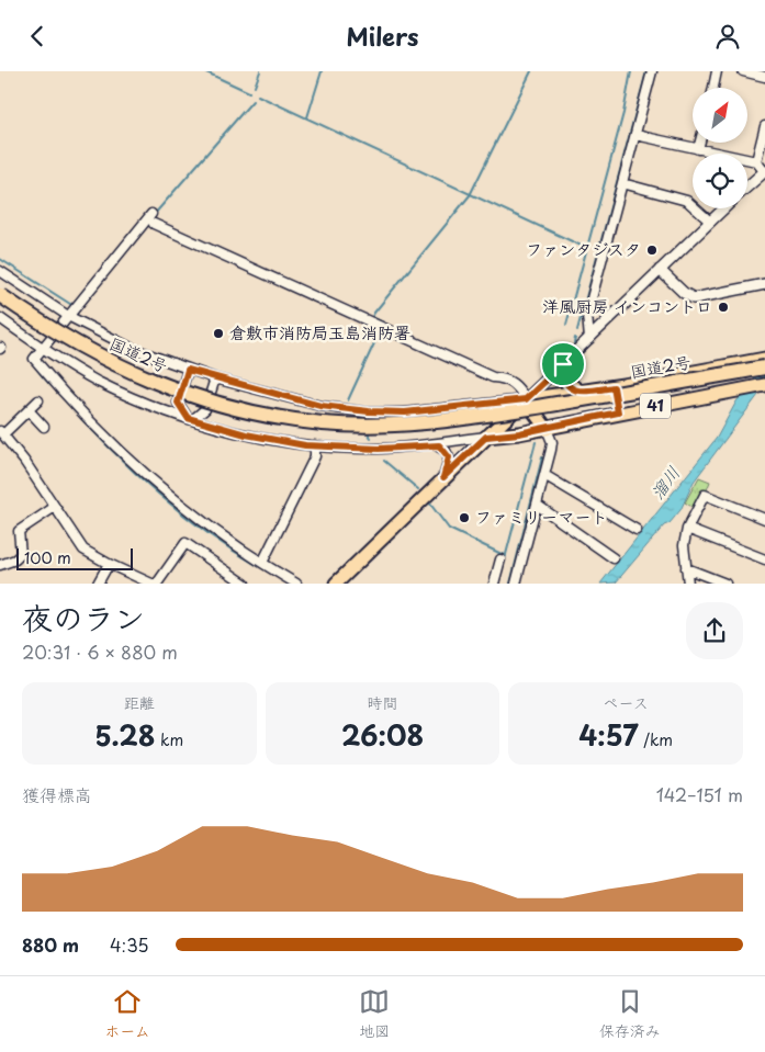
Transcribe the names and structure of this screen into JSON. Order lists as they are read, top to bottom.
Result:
{
  "streets": {
    "highway": ["国道2号"],
    "main road": ["41"]
  },
  "water": ["溜川"],
  "places": [
    "ファンタジスタ",
    "洋風厨房 インコントロ",
    "倉敷市消防局玉島消防署",
    "ファミリーマート"
  ],
  "scale_bar": "100 m",
  "north": "top right",
  "page": {
    "header": "Milers",
    "scale": "100 m",
    "heading": ["夜のラン", "20:31 · 6 × 880 m"],
    "stats": [
      ["距離", "5.28 km"],
      ["時間", "26:08"],
      ["ペース", "4:57 /km"]
    ],
    "chart": ["獲得標高", "142–151 m"],
    "list": [
      {
        "name": "880 m",
        "note": "4:35"
      }
    ],
    "tabs": ["ホーム", "地図", "保存済み"]
  }
}
